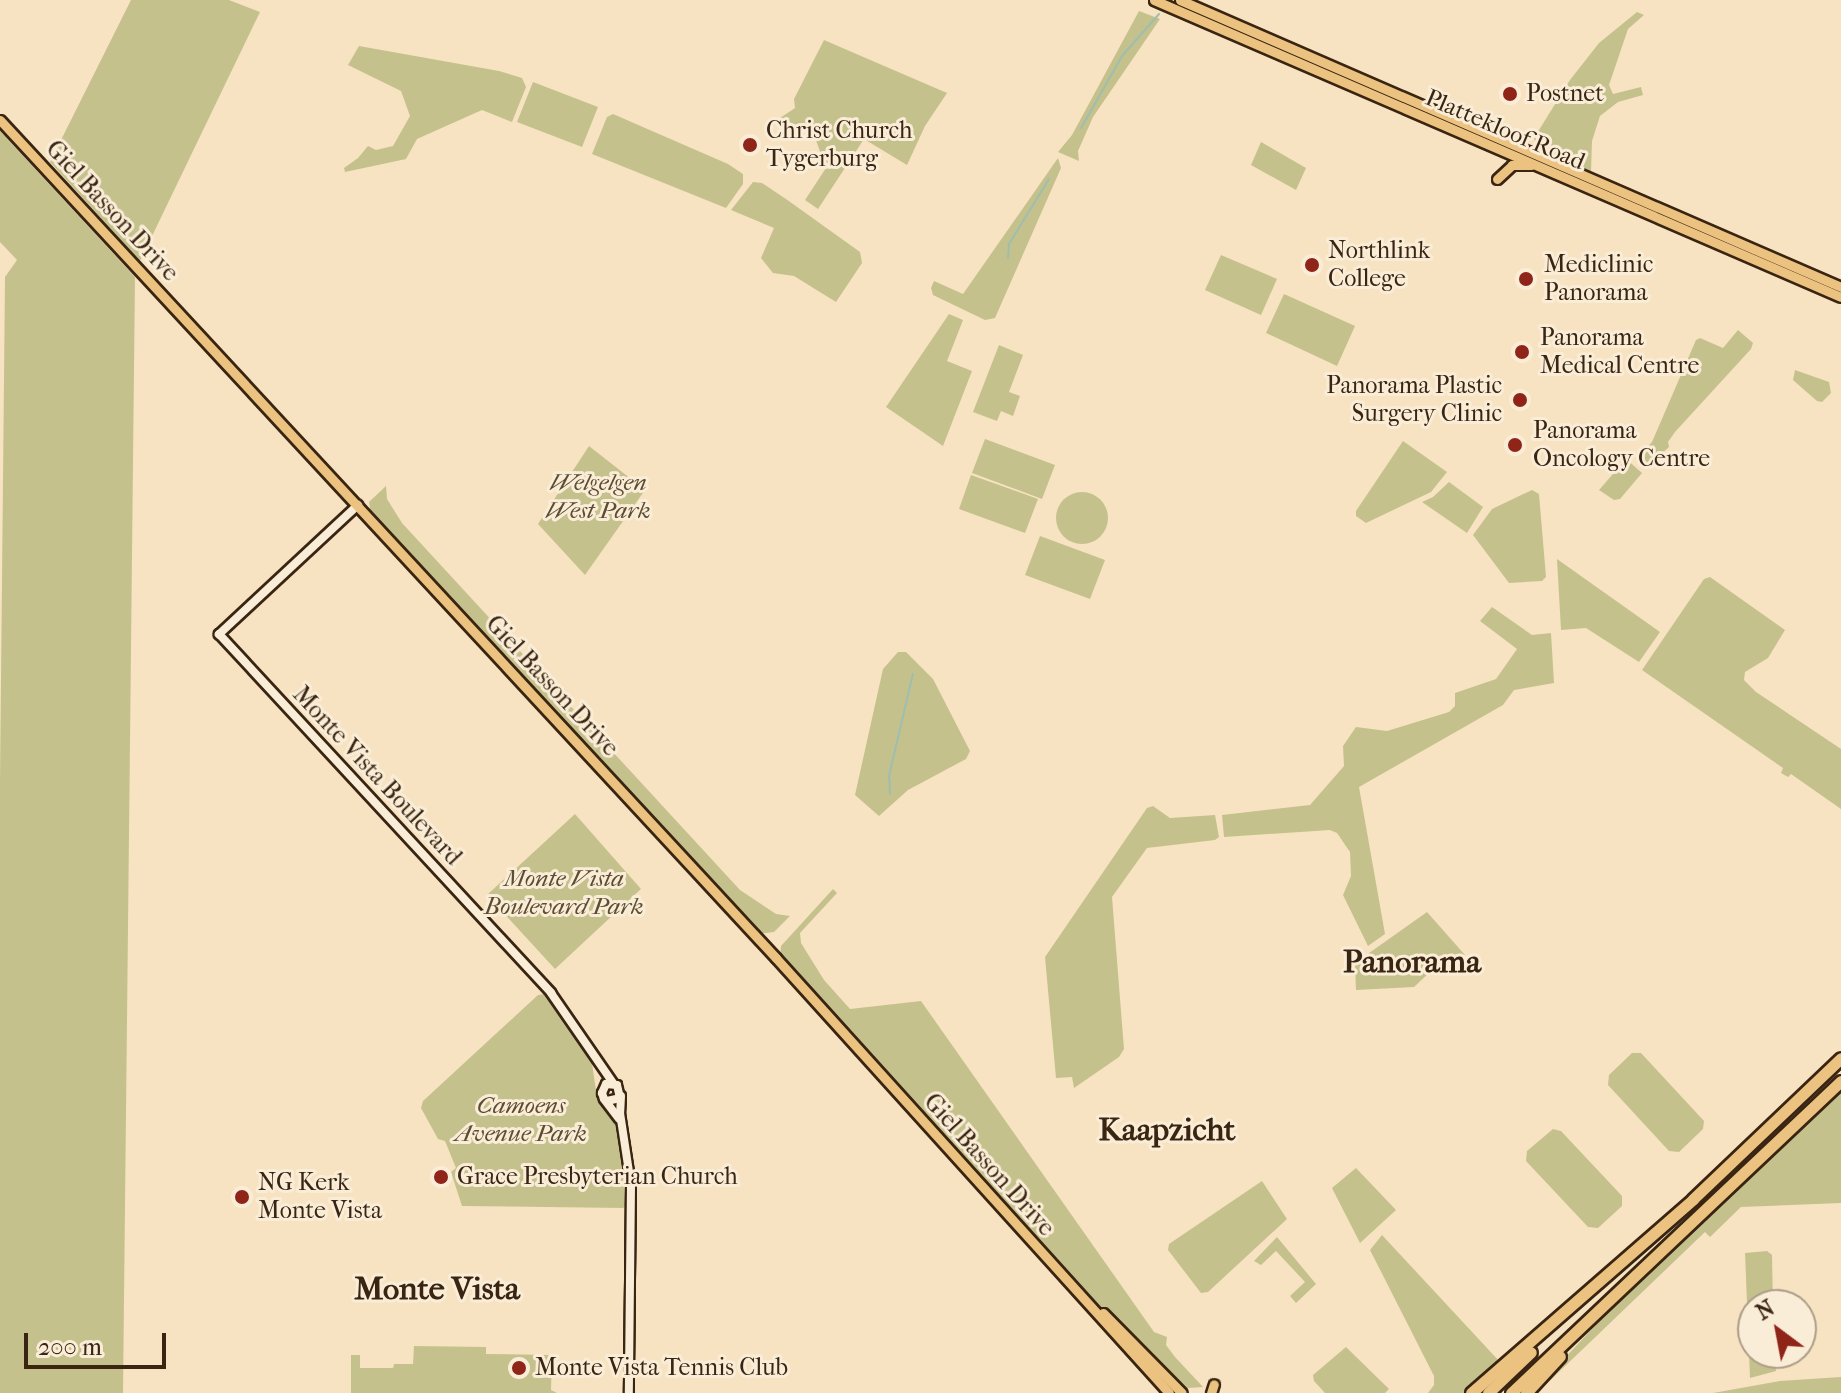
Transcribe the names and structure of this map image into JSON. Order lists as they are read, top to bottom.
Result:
{
  "streets": {
    "main road": ["Plattekloof Road", "Giel Basson Drive", "Monte Vista Boulevard"]
  },
  "crossings": [
    ["Giel Basson Drive", "Monte Vista Boulevard"]
  ],
  "districts": ["Panorama", "Kaapzicht", "Monte Vista"],
  "parks": ["Welgelgen West Park", "Monte Vista Boulevard Park", "Camoens Avenue Park"],
  "places": [
    "Postnet",
    "Christ Church Tygerburg",
    "Northlink College",
    "Mediclinic Panorama",
    "Panorama Medical Centre",
    "Panorama Plastic Surgery Clinic",
    "Panorama Oncology Centre",
    "Grace Presbyterian Church",
    "NG Kerk Monte Vista",
    "Monte Vista Tennis Club"
  ],
  "scale_bar": "200 m",
  "north": "top left"
}
